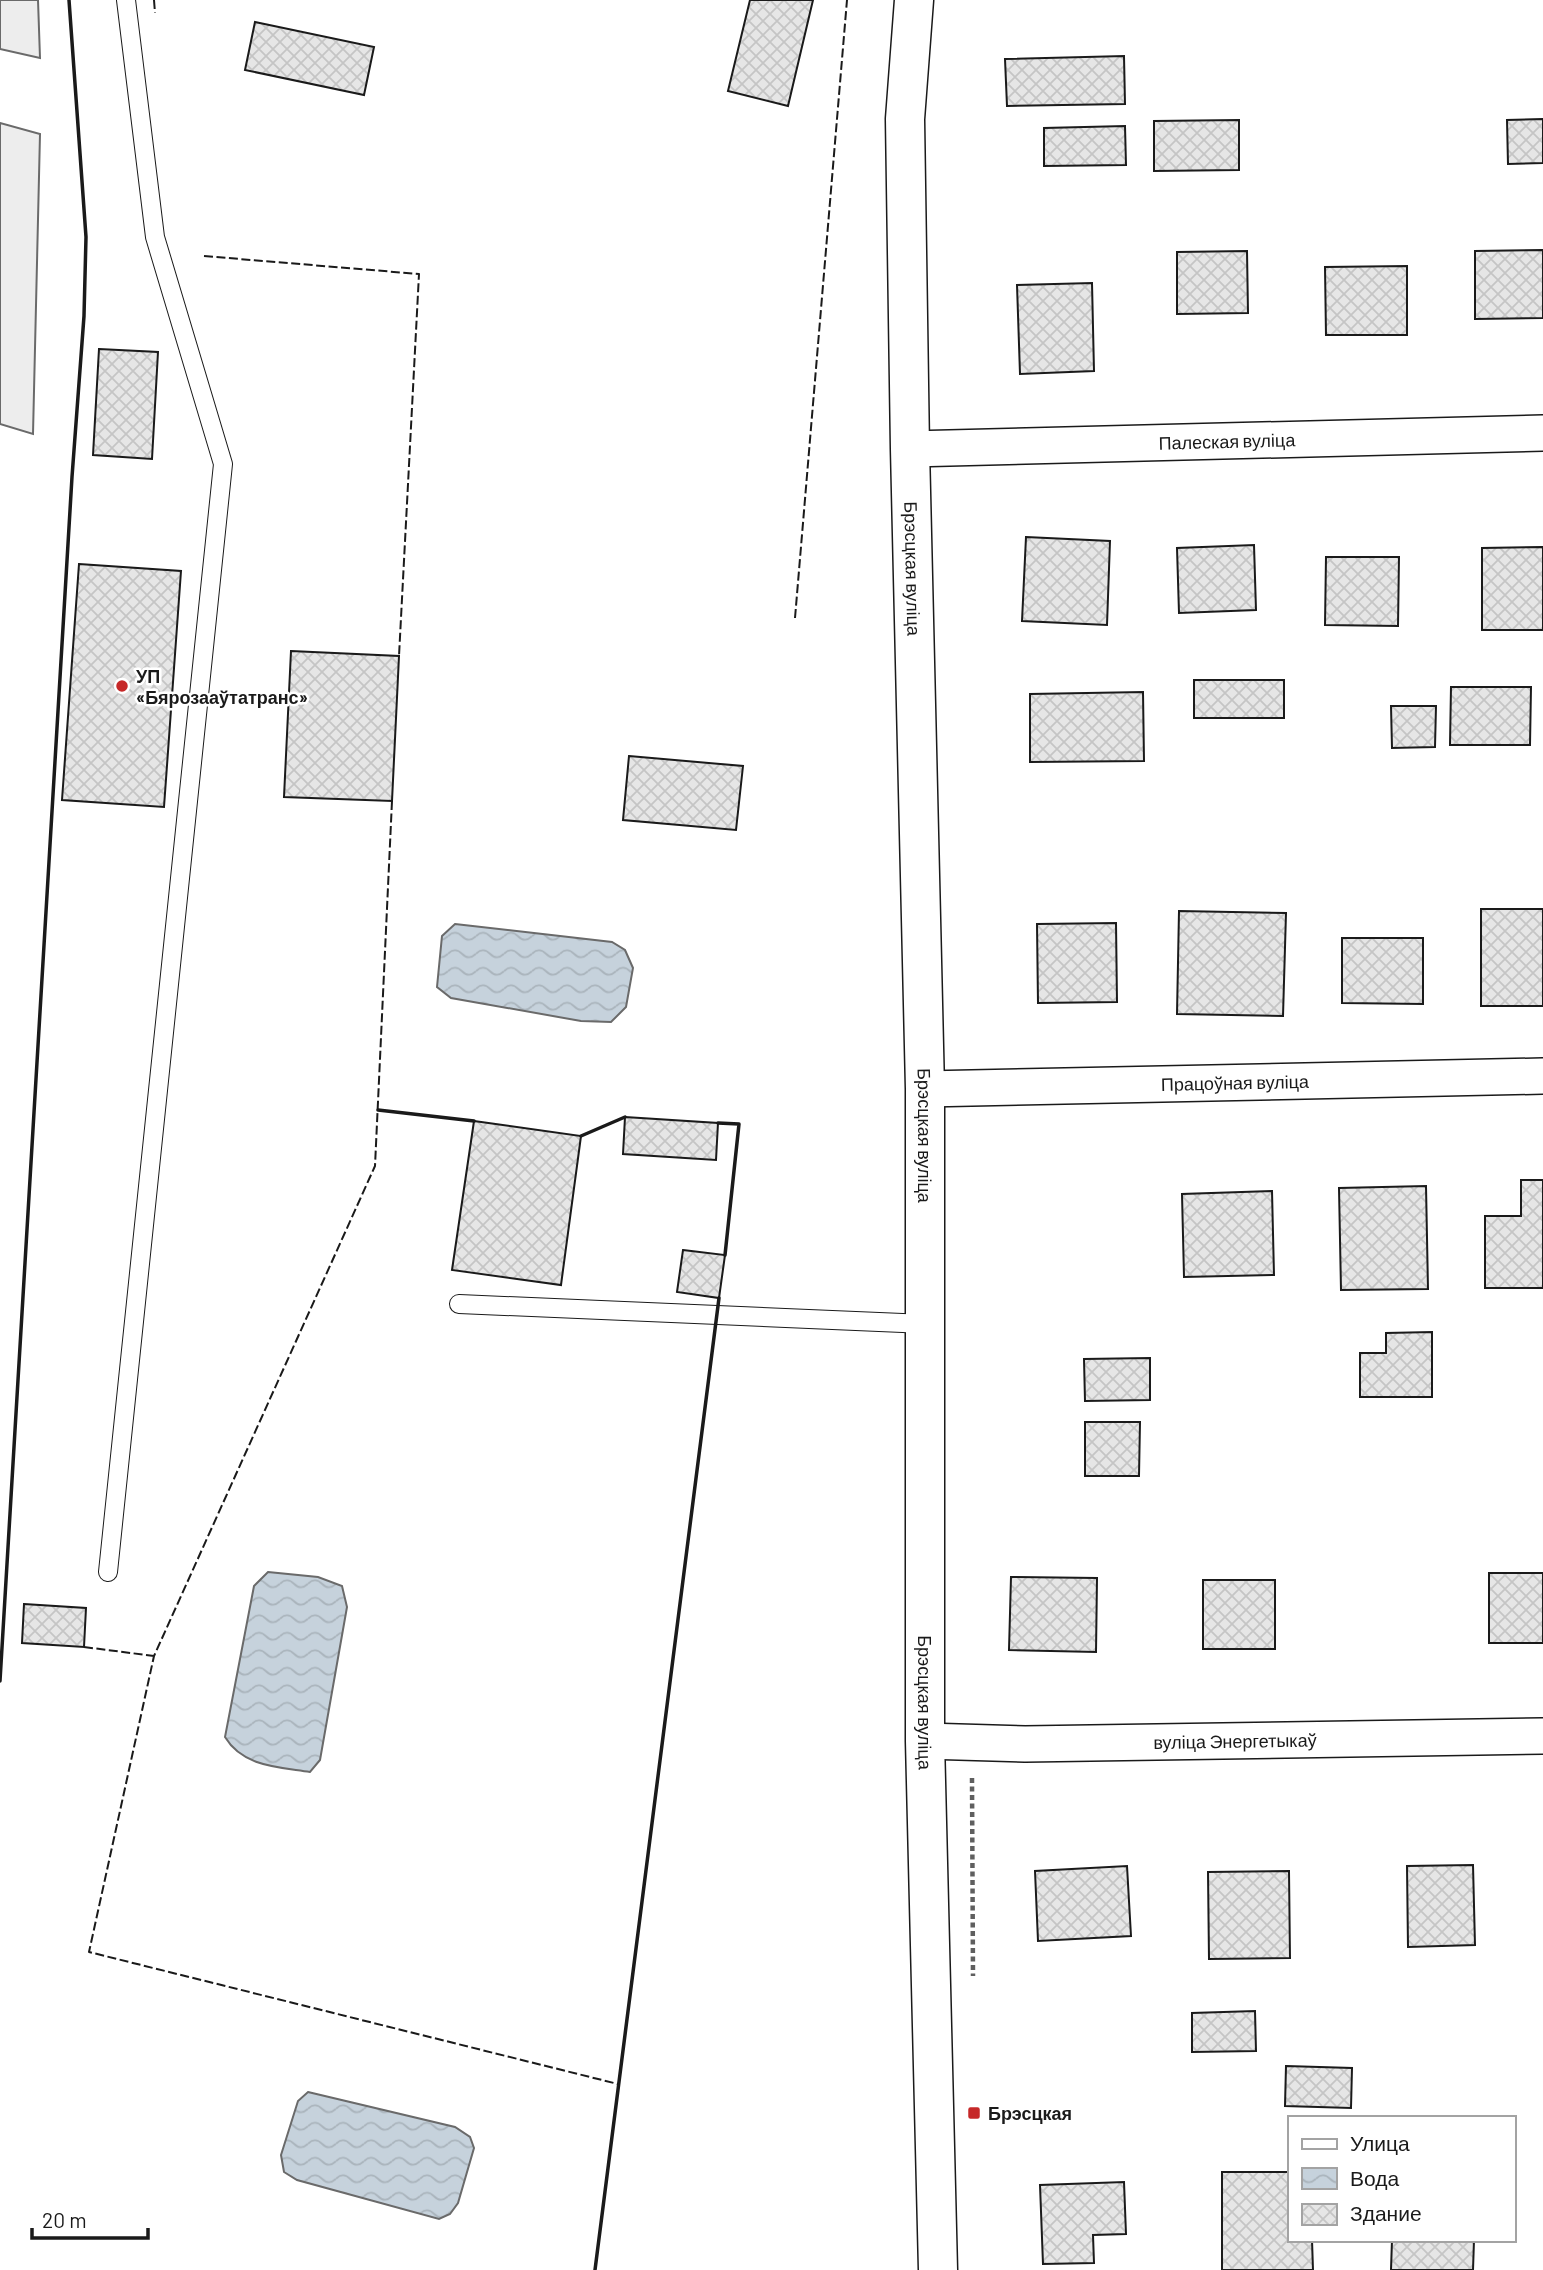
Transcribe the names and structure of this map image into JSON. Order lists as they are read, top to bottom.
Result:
{
  "streets": {
    "street": [
      "Палеская вуліца",
      "Брэсцкая вуліца",
      "Працоўная вуліца",
      "вуліца Энергетыкаў"
    ]
  },
  "crossings": [
    ["Палеская вуліца", "Брэсцкая вуліца"],
    ["Брэсцкая вуліца", "Працоўная вуліца"],
    ["Брэсцкая вуліца", "вуліца Энергетыкаў"]
  ],
  "places": {
    "other": ["УП «Бярозааўтатранс»"],
    "transit": ["Брэсцкая"]
  },
  "legend": ["Улица", "Вода", "Здание"],
  "scale_bar": "20 m"
}
